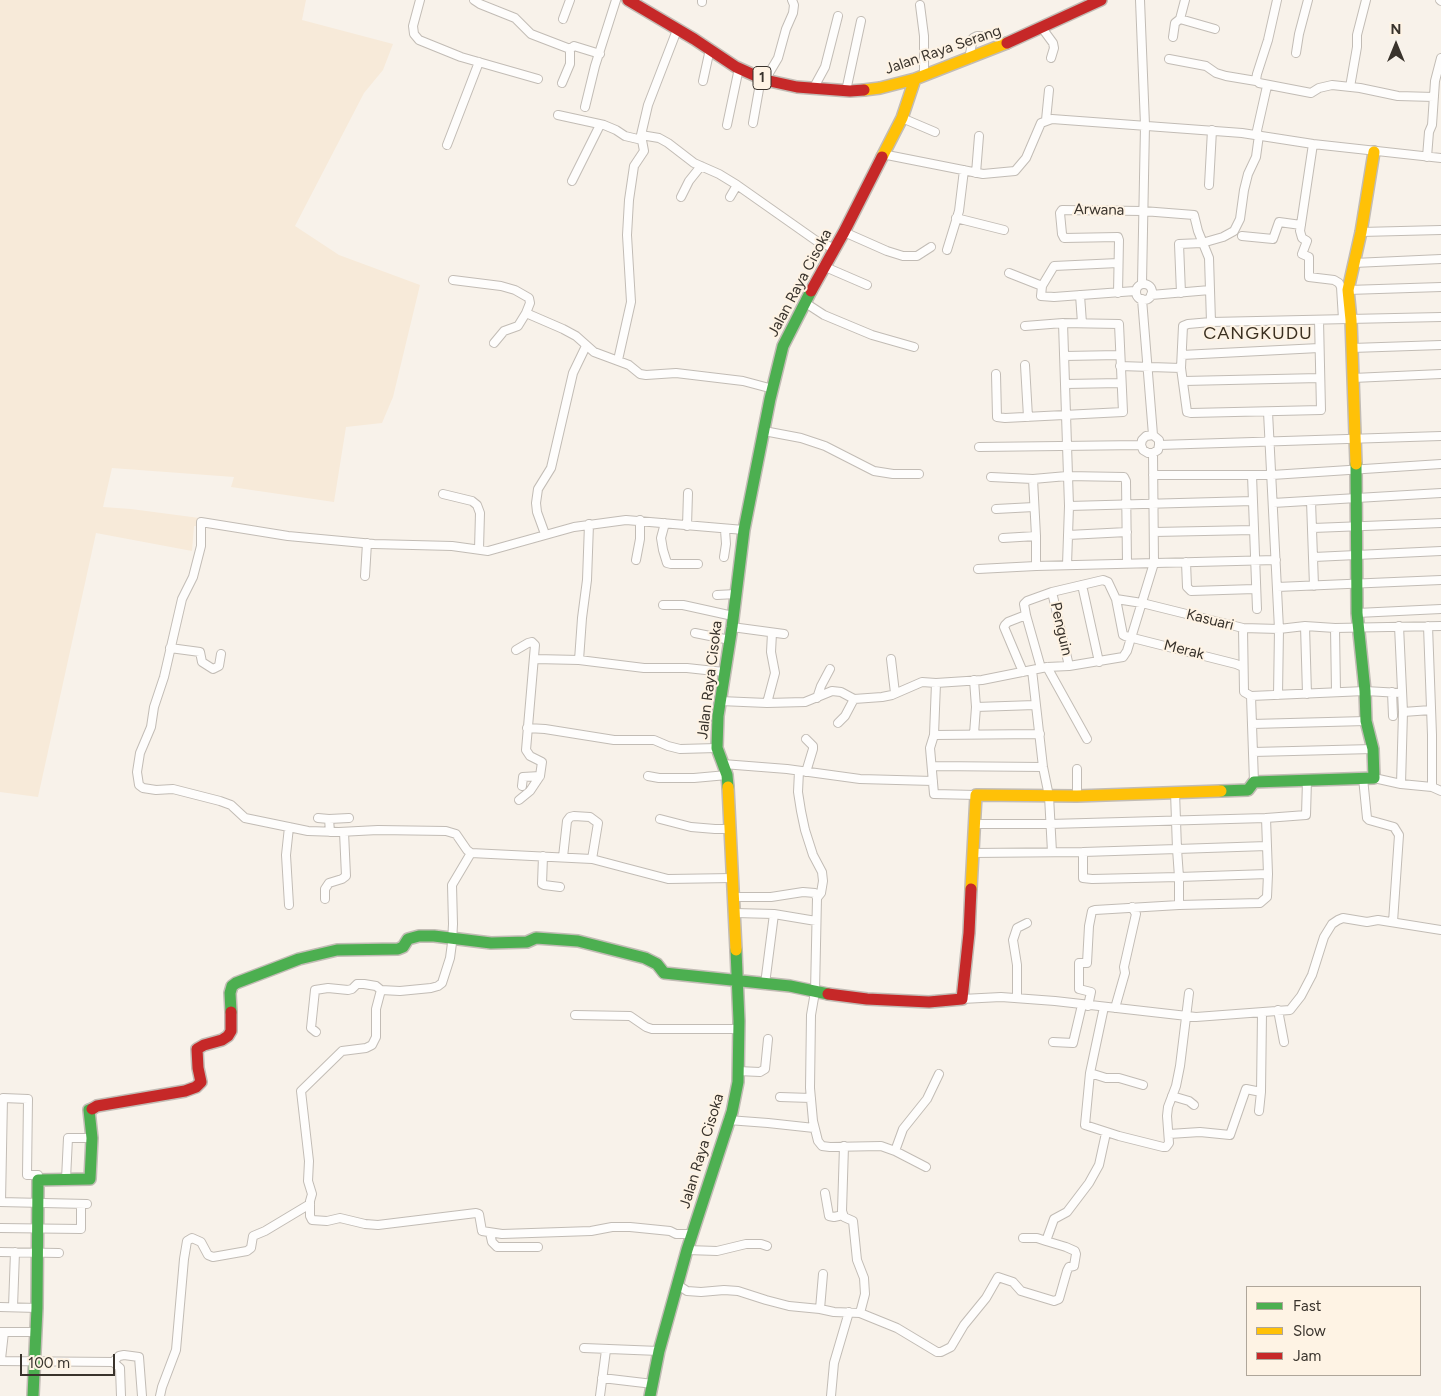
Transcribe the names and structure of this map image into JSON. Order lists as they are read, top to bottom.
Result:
{
  "streets": {
    "main road": ["Jalan Raya Serang", "1", "Jalan Raya Cisoka"],
    "street": [
      "Arwana",
      "Kasuari",
      "Penguin",
      "Merak"
    ]
  },
  "crossings": [
    ["Jalan Raya Serang", "Jalan Raya Cisoka"]
  ],
  "districts": ["CANGKUDU"],
  "legend": ["Fast", "Slow", "Jam"],
  "scale_bar": "100 m",
  "north": "top"
}
